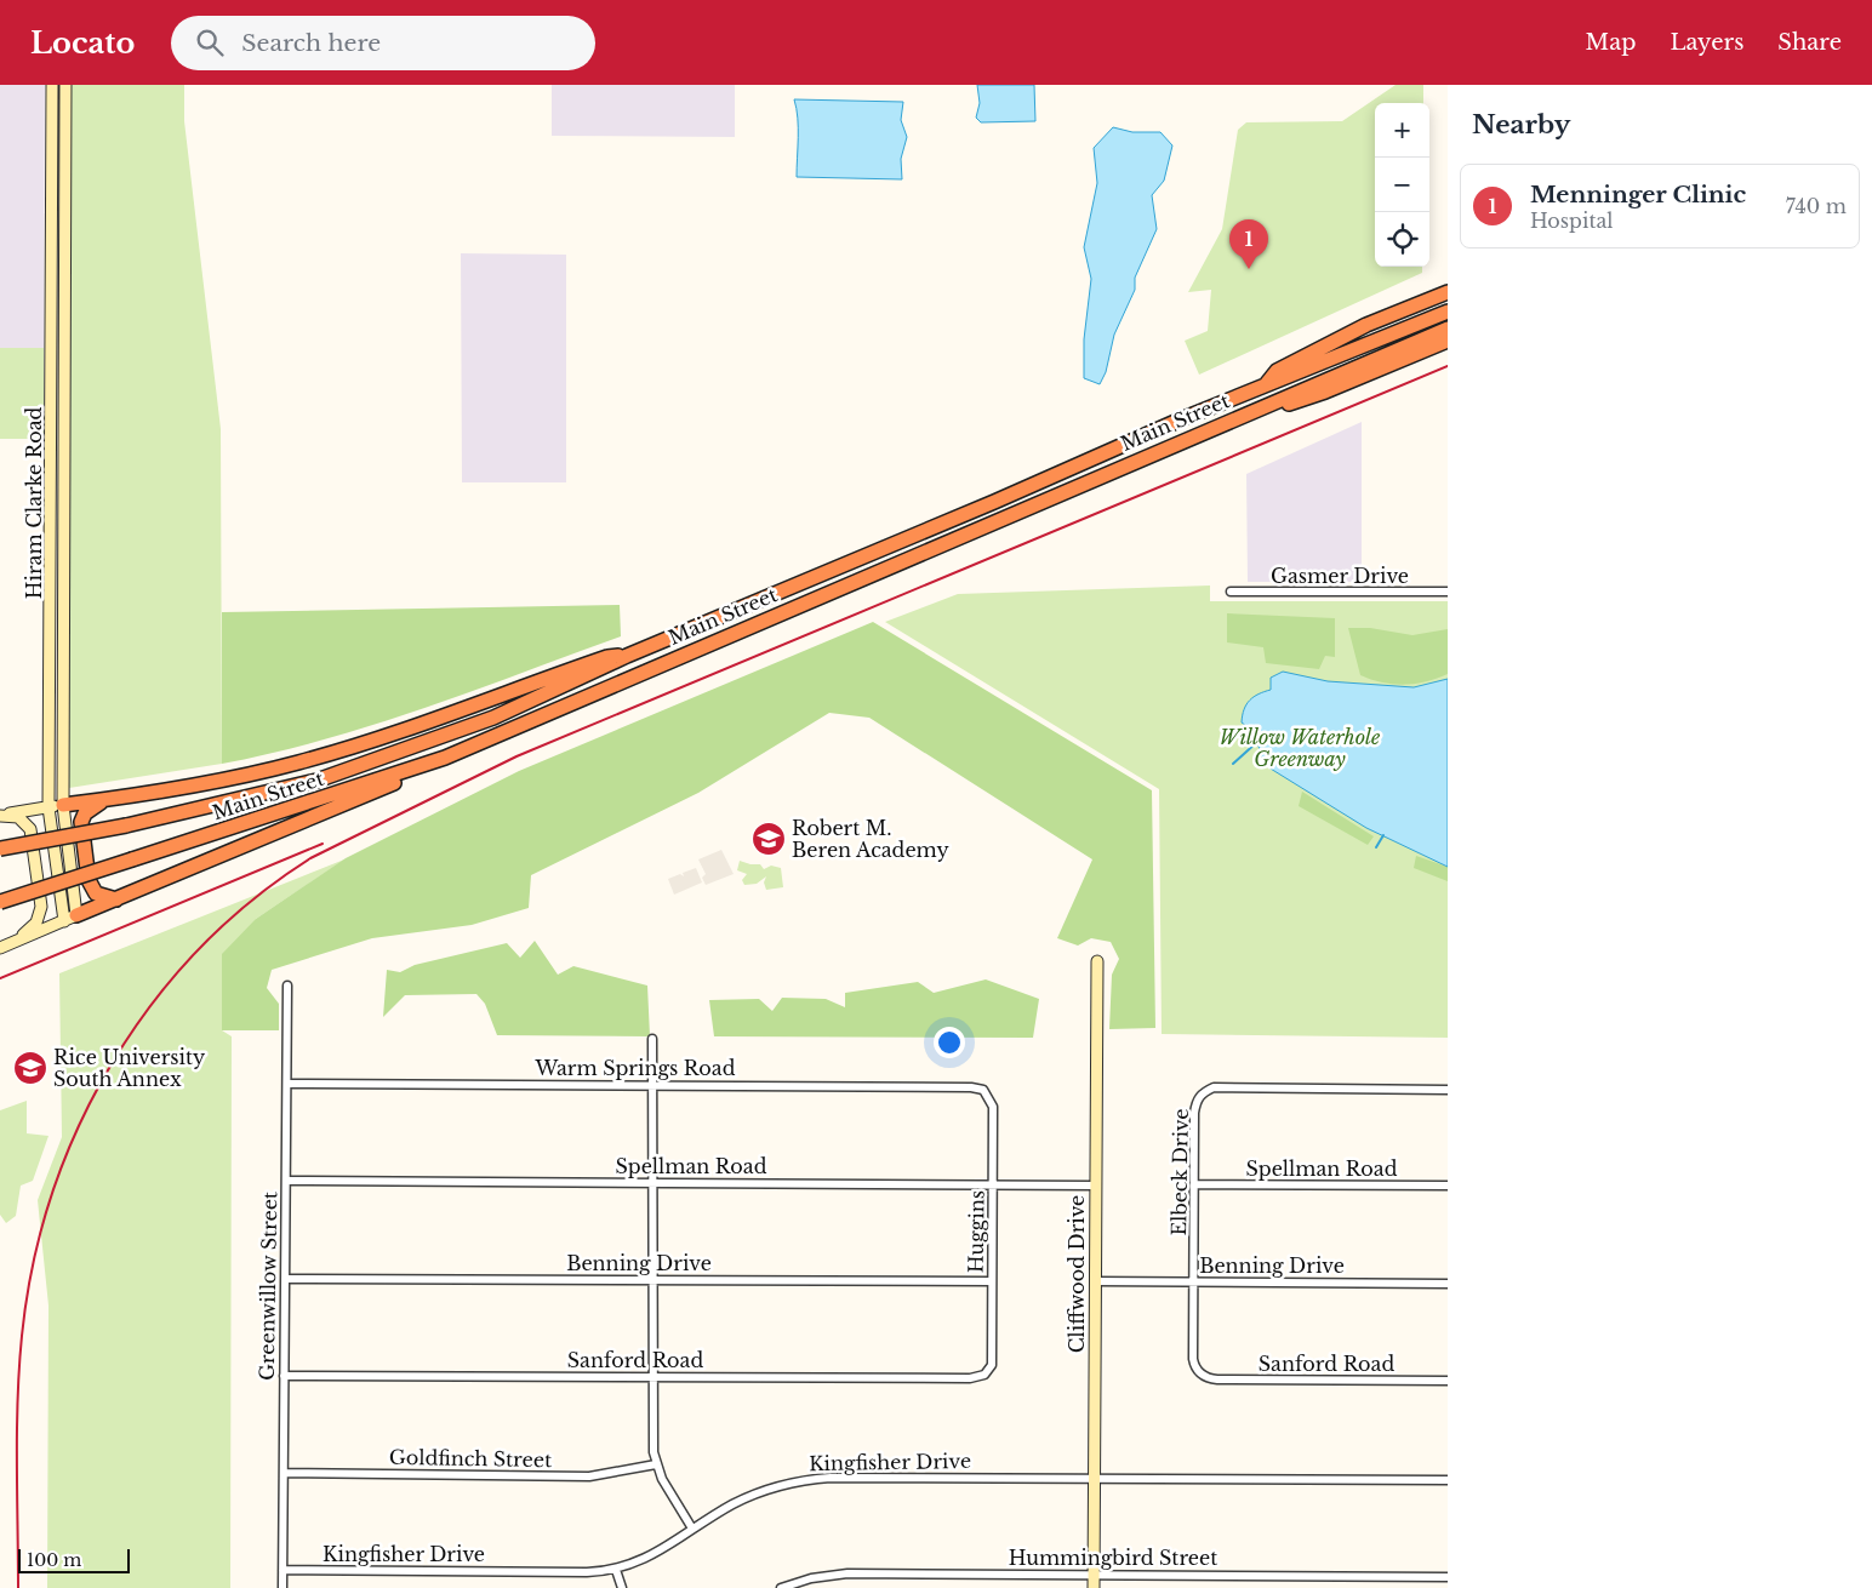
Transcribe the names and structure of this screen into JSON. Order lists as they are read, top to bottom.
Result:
{
  "streets": {
    "highway": ["Main Street"],
    "main road": ["Hiram Clarke Road", "Cliffwood Drive"],
    "street": [
      "Gasmer Drive",
      "Warm Springs Road",
      "Spellman Road",
      "Elbeck Drive",
      "Huggins",
      "Benning Drive",
      "Greenwillow Street",
      "Sanford Road",
      "Goldfinch Street",
      "Kingfisher Drive",
      "Hummingbird Street"
    ]
  },
  "crossings": [
    ["Warm Springs Road", "Huggins"],
    ["Warm Springs Road", "Greenwillow Street"],
    ["Spellman Road", "Elbeck Drive"],
    ["Spellman Road", "Huggins"],
    ["Spellman Road", "Cliffwood Drive"],
    ["Spellman Road", "Greenwillow Street"],
    ["Elbeck Drive", "Benning Drive"],
    ["Elbeck Drive", "Sanford Road"],
    ["Huggins", "Benning Drive"],
    ["Huggins", "Sanford Road"],
    ["Benning Drive", "Cliffwood Drive"],
    ["Benning Drive", "Greenwillow Street"],
    ["Cliffwood Drive", "Kingfisher Drive"],
    ["Cliffwood Drive", "Hummingbird Street"],
    ["Greenwillow Street", "Sanford Road"],
    ["Greenwillow Street", "Goldfinch Street"],
    ["Greenwillow Street", "Kingfisher Drive"]
  ],
  "parks": ["Willow Waterhole Greenway"],
  "places": {
    "school or university": ["Robert M. Beren Academy", "Rice University South Annex"]
  },
  "scale_bar": "100 m",
  "page": {
    "header": "Locato",
    "search": "Search here",
    "nav": ["Map", "Layers", "Share"],
    "heading": "Nearby",
    "map_buttons": ["+", "−"],
    "list": [
      {
        "mark": "1",
        "name": "Menninger Clinic",
        "note": "Hospital",
        "value": "740 m"
      }
    ],
    "pins": "1",
    "scale": "100 m"
  }
}
